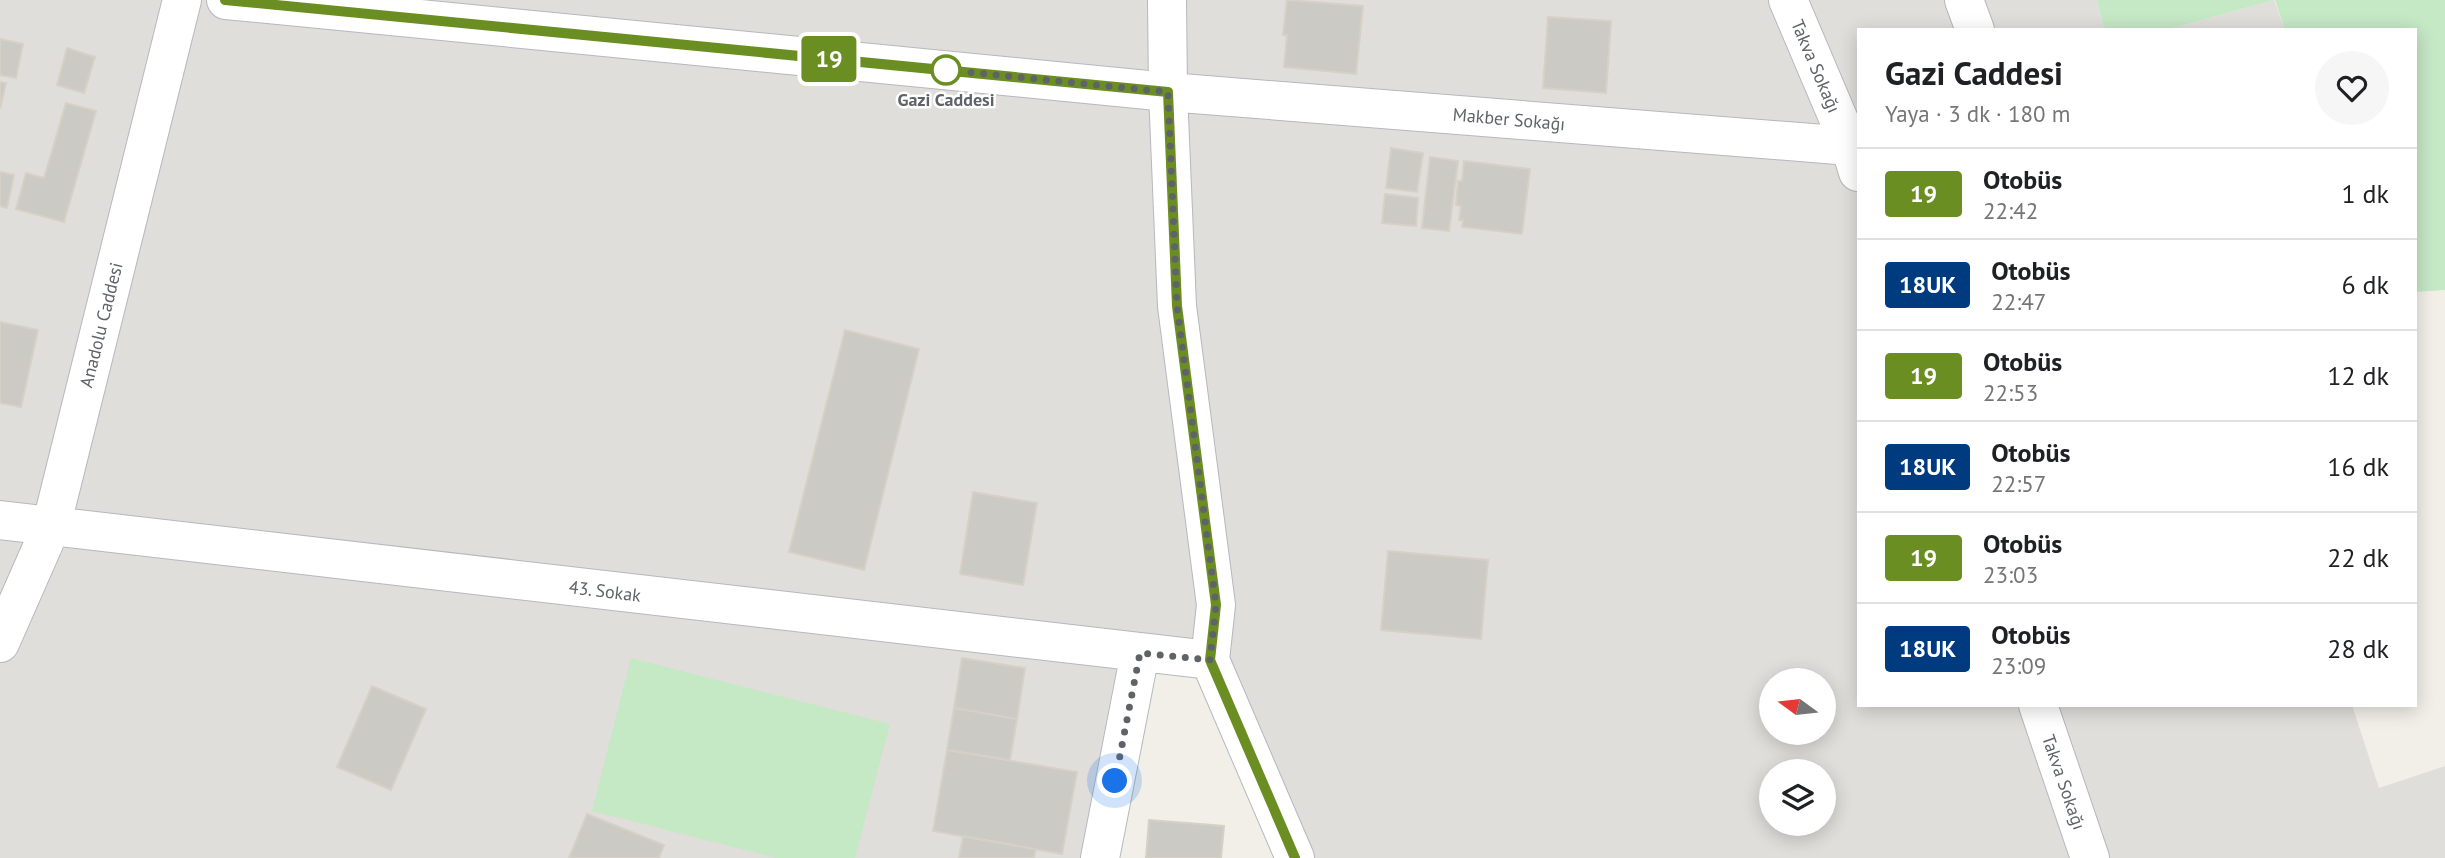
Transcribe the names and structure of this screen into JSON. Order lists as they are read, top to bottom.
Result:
{
  "streets": {
    "street": [
      "Takva Sokağı",
      "Makber Sokağı",
      "Anadolu Caddesi",
      "43. Sokak"
    ]
  },
  "crossings": [
    ["Takva Sokağı", "Makber Sokağı"],
    ["Anadolu Caddesi", "43. Sokak"]
  ],
  "places": ["Gazi Caddesi"],
  "lines": ["bus line 19"],
  "north": "left",
  "page": {
    "on_map": "19",
    "heading": ["Gazi Caddesi", "Yaya · 3 dk · 180 m"],
    "list": [
      {
        "mark": "19",
        "name": "Otobüs",
        "note": "22:42",
        "value": "1 dk"
      },
      {
        "mark": "18UK",
        "name": "Otobüs",
        "note": "22:47",
        "value": "6 dk"
      },
      {
        "mark": "19",
        "name": "Otobüs",
        "note": "22:53",
        "value": "12 dk"
      },
      {
        "mark": "18UK",
        "name": "Otobüs",
        "note": "22:57",
        "value": "16 dk"
      },
      {
        "mark": "19",
        "name": "Otobüs",
        "note": "23:03",
        "value": "22 dk"
      },
      {
        "mark": "18UK",
        "name": "Otobüs",
        "note": "23:09",
        "value": "28 dk"
      }
    ]
  }
}
